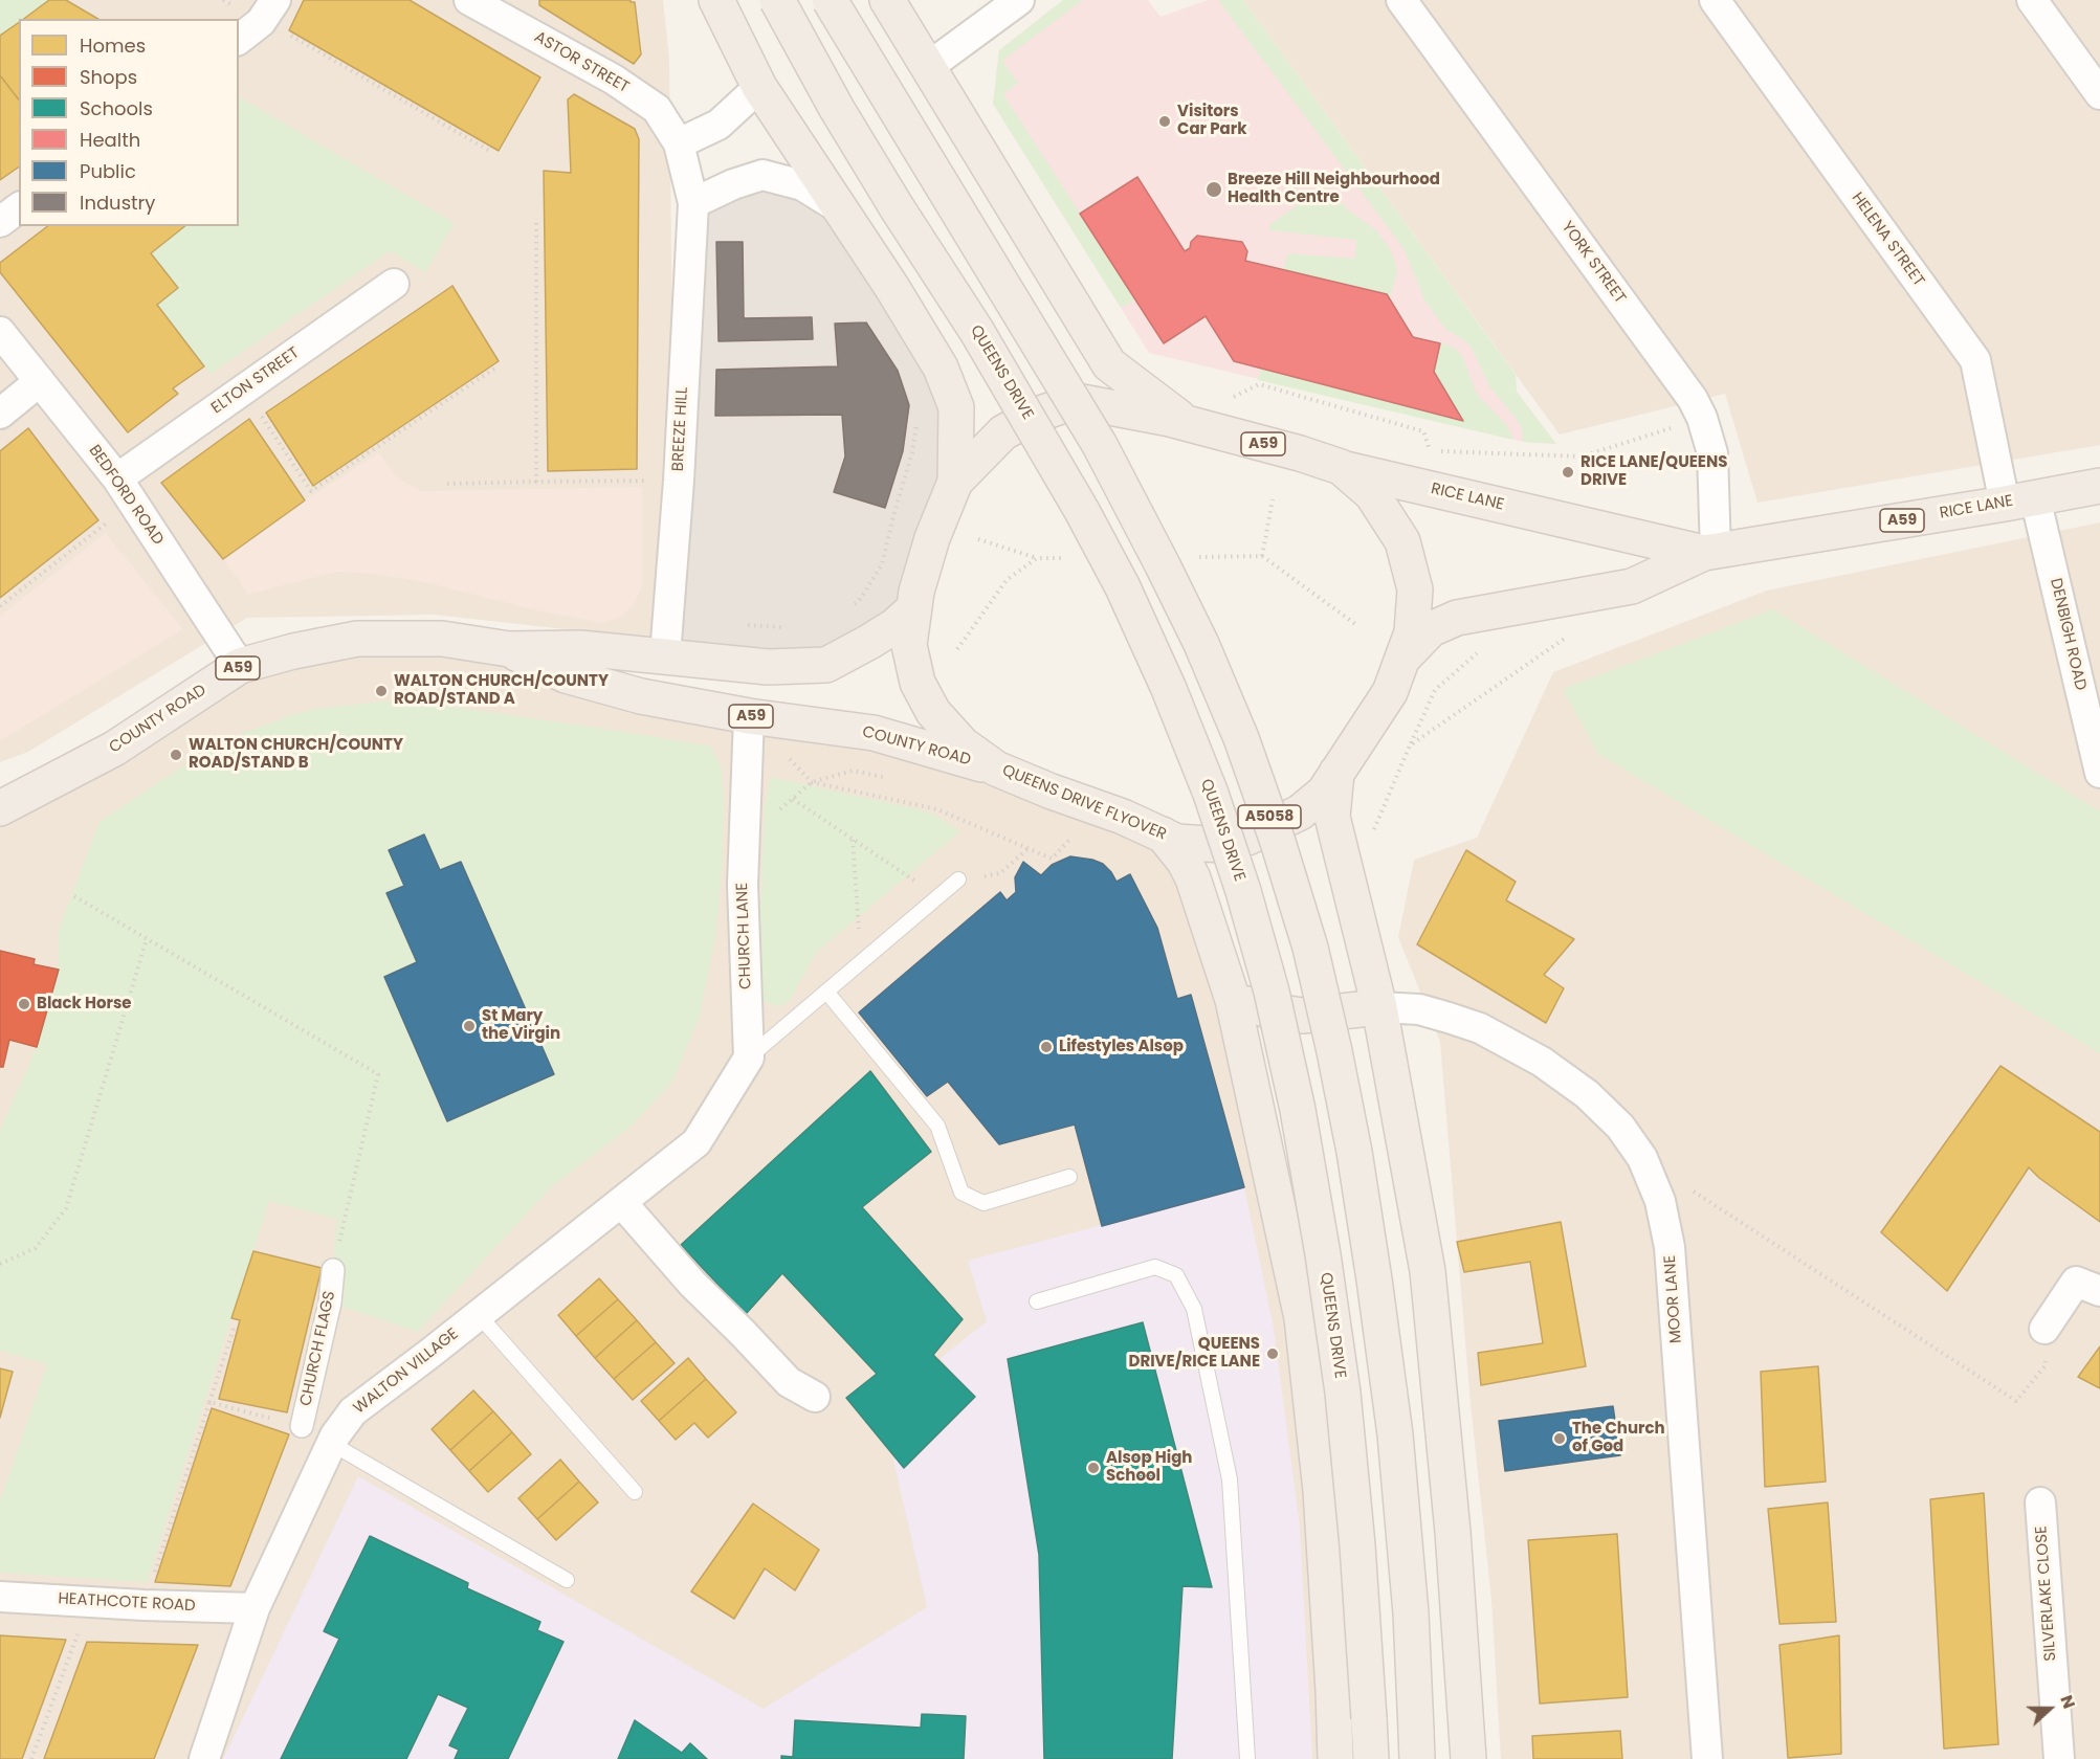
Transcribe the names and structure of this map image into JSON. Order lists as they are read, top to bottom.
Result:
{
  "streets": {
    "highway": [
      "QUEENS DRIVE",
      "A59",
      "RICE LANE",
      "COUNTY ROAD",
      "QUEENS DRIVE FLYOVER",
      "A5058"
    ],
    "street": [
      "ASTOR STREET",
      "HELENA STREET",
      "YORK STREET",
      "ELTON STREET",
      "BREEZE HILL",
      "BEDFORD ROAD",
      "DENBIGH ROAD",
      "CHURCH LANE",
      "MOOR LANE",
      "CHURCH FLAGS",
      "WALTON VILLAGE",
      "SILVERLAKE CLOSE",
      "HEATHCOTE ROAD"
    ]
  },
  "crossings": [
    ["ASTOR STREET", "BREEZE HILL"],
    ["HELENA STREET", "RICE LANE"],
    ["HELENA STREET", "DENBIGH ROAD"],
    ["YORK STREET", "RICE LANE"],
    ["ELTON STREET", "BEDFORD ROAD"],
    ["BREEZE HILL", "COUNTY ROAD"],
    ["BEDFORD ROAD", "COUNTY ROAD"],
    ["RICE LANE", "DENBIGH ROAD"],
    ["RICE LANE", "QUEENS DRIVE FLYOVER"],
    ["COUNTY ROAD", "QUEENS DRIVE FLYOVER"],
    ["COUNTY ROAD", "CHURCH LANE"],
    ["CHURCH LANE", "WALTON VILLAGE"],
    ["WALTON VILLAGE", "HEATHCOTE ROAD"]
  ],
  "places": [
    "Visitors Car Park",
    "Breeze Hill Neighbourhood Health Centre",
    "RICE LANE/QUEENS DRIVE",
    "WALTON CHURCH/COUNTY ROAD/STAND A",
    "WALTON CHURCH/COUNTY ROAD/STAND B",
    "Black Horse",
    "St Mary the Virgin",
    "Lifestyles Alsop",
    "QUEENS DRIVE/RICE LANE",
    "The Church of God",
    "Alsop High School"
  ],
  "legend": [
    "Homes",
    "Shops",
    "Schools",
    "Health",
    "Public",
    "Industry"
  ],
  "north": "right"
}
